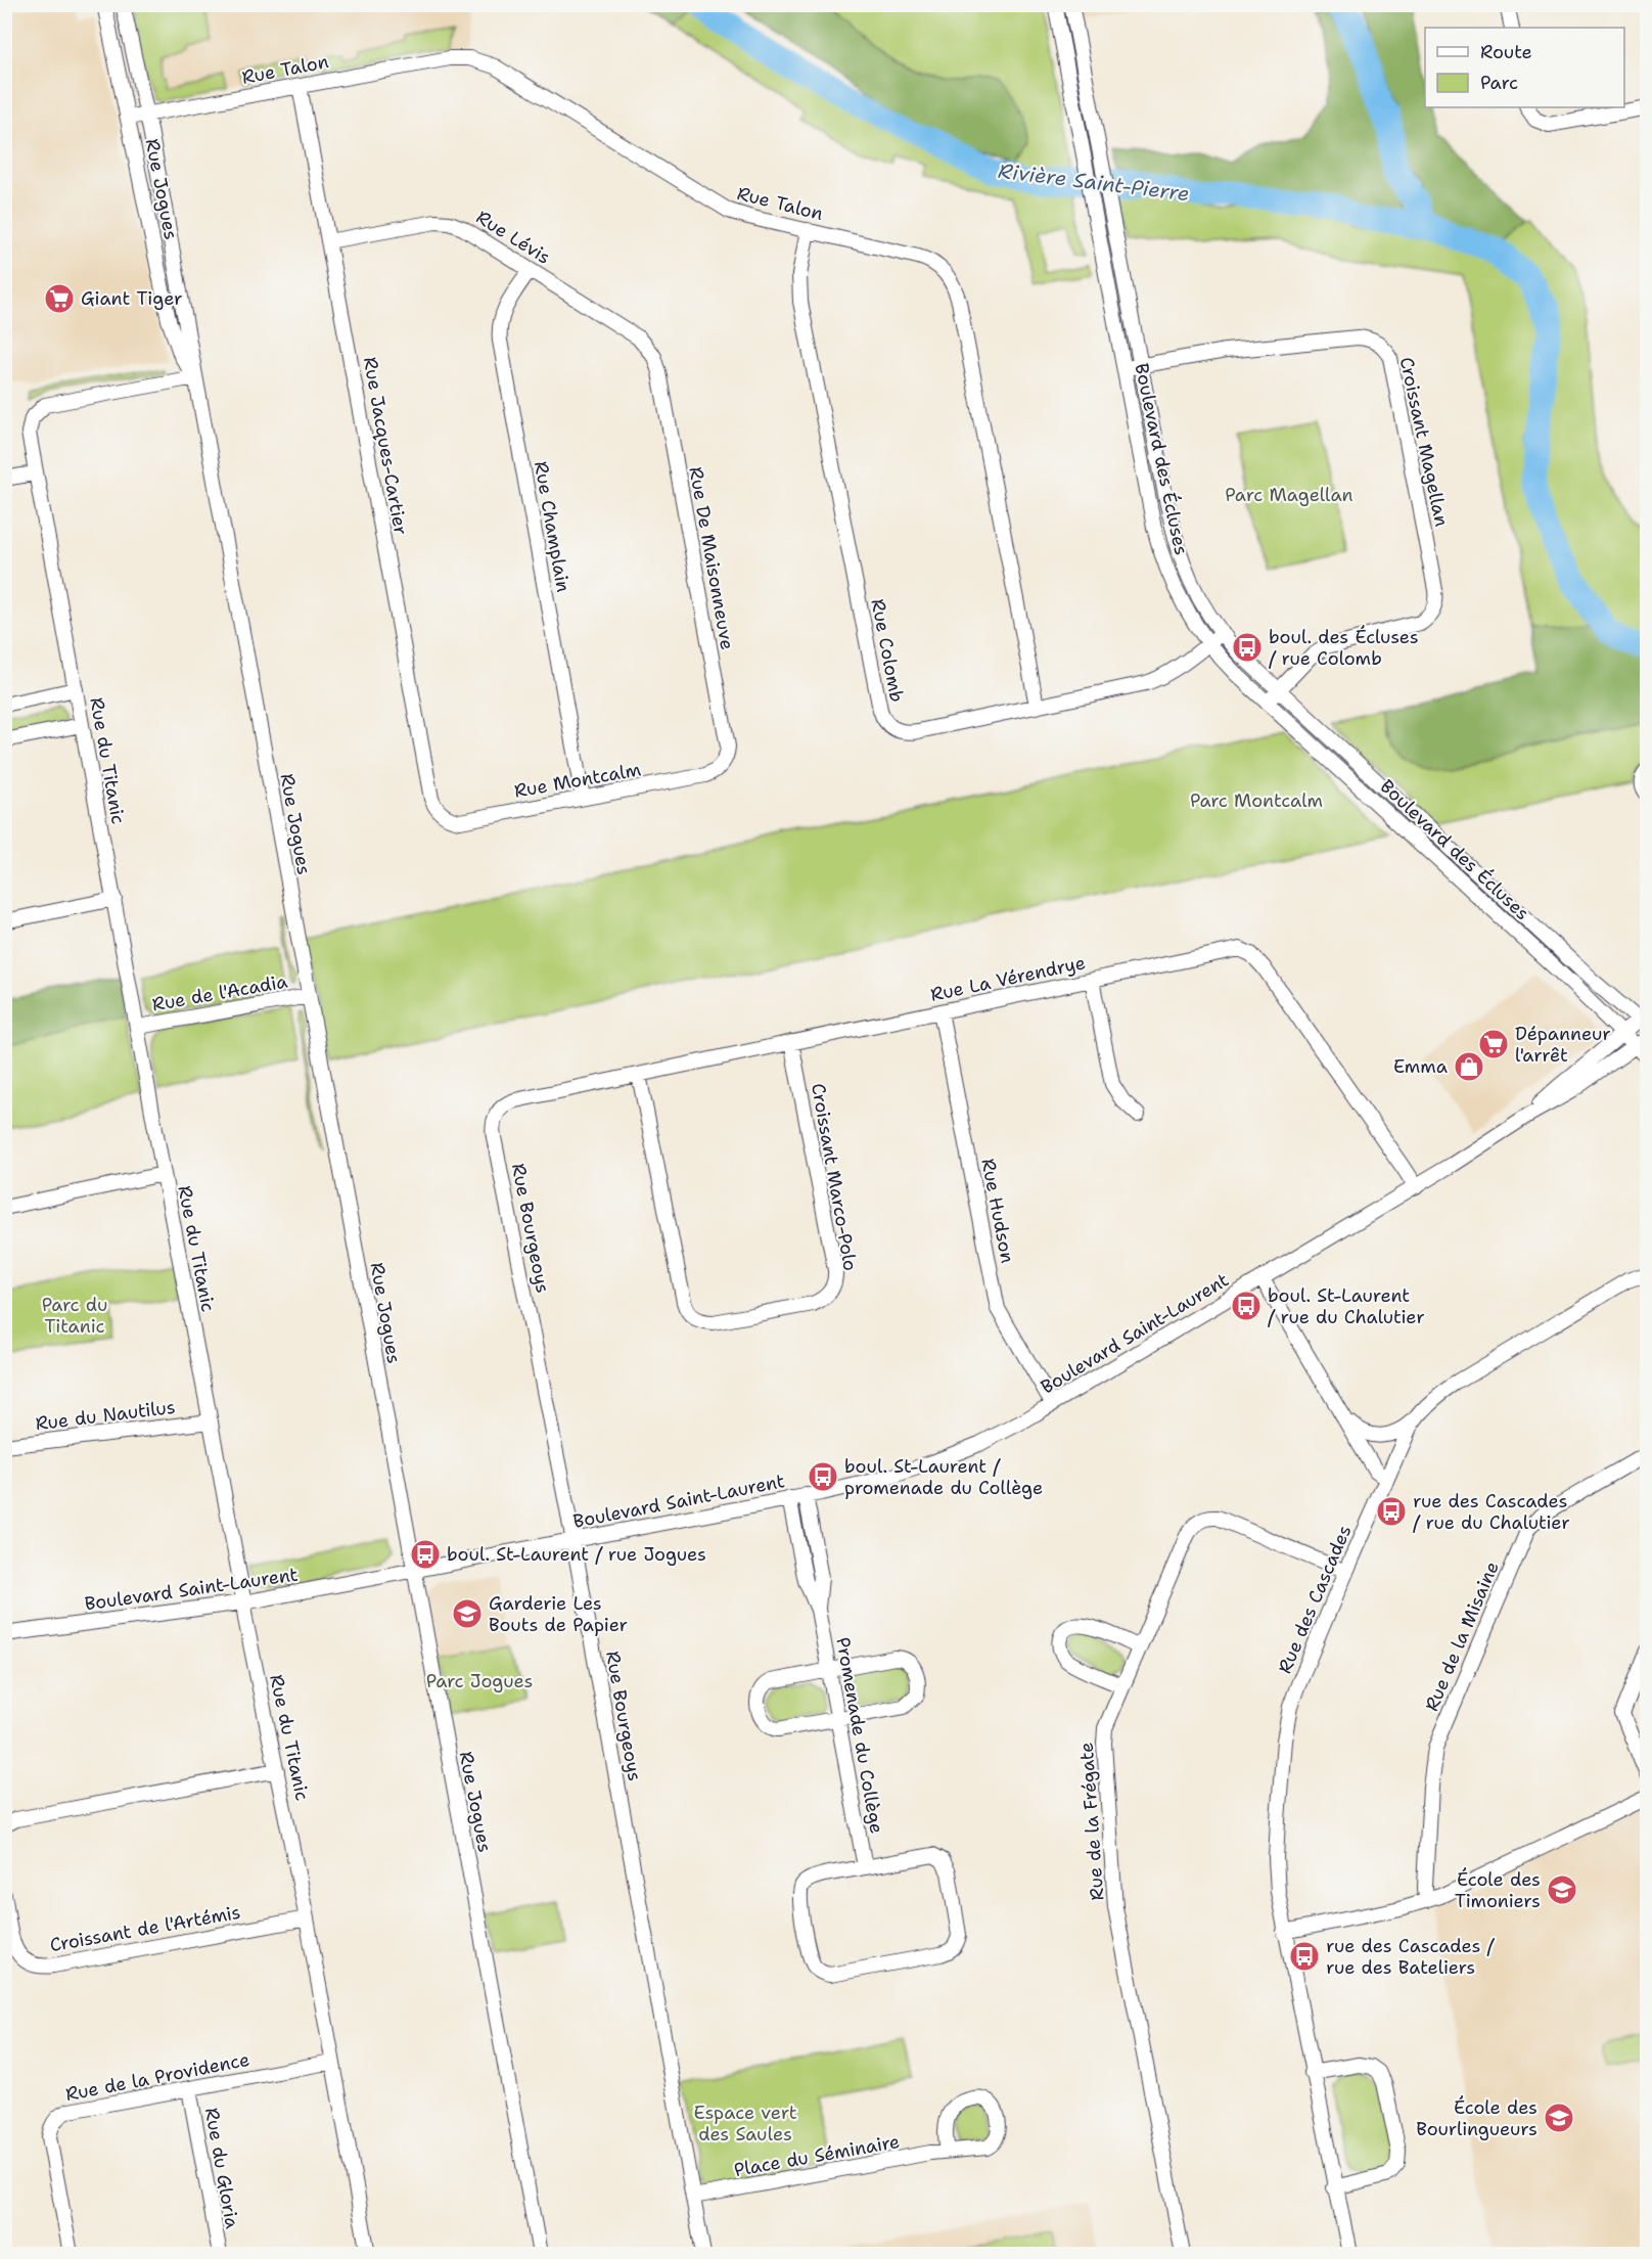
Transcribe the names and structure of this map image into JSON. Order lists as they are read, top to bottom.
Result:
{
  "streets": {
    "street": [
      "Rue Talon",
      "Rue Jogues",
      "Rue Lévis",
      "Croissant Magellan",
      "Rue Jacques-Cartier",
      "Boulevard des Écluses",
      "Rue Champlain",
      "Rue De Maisonneuve",
      "Rue Colomb",
      "Rue du Titanic",
      "Rue Montcalm",
      "Rue La Vérendrye",
      "Rue de l'Acadia",
      "Croissant Marco-Polo",
      "Rue Hudson",
      "Rue Bourgeoys",
      "Boulevard Saint-Laurent",
      "Rue du Nautilus",
      "Rue des Cascades",
      "Rue de la Misaine",
      "Promenade du Collège",
      "Rue de la Frégate",
      "Croissant de l'Artémis",
      "Rue de la Providence",
      "Place du Séminaire",
      "Rue du Gloria"
    ]
  },
  "crossings": [
    ["Rue Talon", "Rue Jogues"],
    ["Rue Talon", "Rue Jacques-Cartier"],
    ["Rue Talon", "Rue Colomb"],
    ["Rue Jogues", "Rue du Titanic"],
    ["Rue Jogues", "Rue de l'Acadia"],
    ["Rue Jogues", "Boulevard Saint-Laurent"],
    ["Rue Lévis", "Rue Jacques-Cartier"],
    ["Rue Lévis", "Rue Champlain"],
    ["Rue Lévis", "Rue De Maisonneuve"],
    ["Croissant Magellan", "Boulevard des Écluses"],
    ["Rue Jacques-Cartier", "Rue Montcalm"],
    ["Boulevard des Écluses", "Rue Colomb"],
    ["Boulevard des Écluses", "Boulevard Saint-Laurent"],
    ["Rue Champlain", "Rue Montcalm"],
    ["Rue De Maisonneuve", "Rue Montcalm"],
    ["Rue du Titanic", "Rue de l'Acadia"],
    ["Rue du Titanic", "Boulevard Saint-Laurent"],
    ["Rue du Titanic", "Rue du Nautilus"],
    ["Rue du Titanic", "Croissant de l'Artémis"],
    ["Rue du Titanic", "Rue de la Providence"],
    ["Rue La Vérendrye", "Croissant Marco-Polo"],
    ["Rue La Vérendrye", "Rue Hudson"],
    ["Rue La Vérendrye", "Rue Bourgeoys"],
    ["Rue La Vérendrye", "Boulevard Saint-Laurent"],
    ["Rue Hudson", "Boulevard Saint-Laurent"],
    ["Rue Bourgeoys", "Boulevard Saint-Laurent"],
    ["Rue Bourgeoys", "Place du Séminaire"],
    ["Boulevard Saint-Laurent", "Promenade du Collège"],
    ["Rue des Cascades", "Rue de la Frégate"],
    ["Rue de la Providence", "Rue du Gloria"]
  ],
  "water": ["Rivière Saint-Pierre"],
  "parks": [
    "Parc Magellan",
    "Parc Montcalm",
    "Parc du Titanic",
    "Parc Jogues",
    "Espace vert des Saules"
  ],
  "places": {
    "supermarket": ["Giant Tiger", "Dépanneur l'arrêt"],
    "bus stop": [
      "boul. des Écluses / rue Colomb",
      "boul. St-Laurent / rue du Chalutier",
      "boul. St-Laurent / promenade du Collège",
      "rue des Cascades / rue du Chalutier",
      "boul. St-Laurent / rue Jogues",
      "rue des Cascades / rue des Bateliers"
    ],
    "shop": ["Emma"],
    "school or university": ["Garderie Les Bouts de Papier", "École des Timoniers", "École des Bourlingueurs"]
  },
  "legend": ["Route", "Parc"]
}
